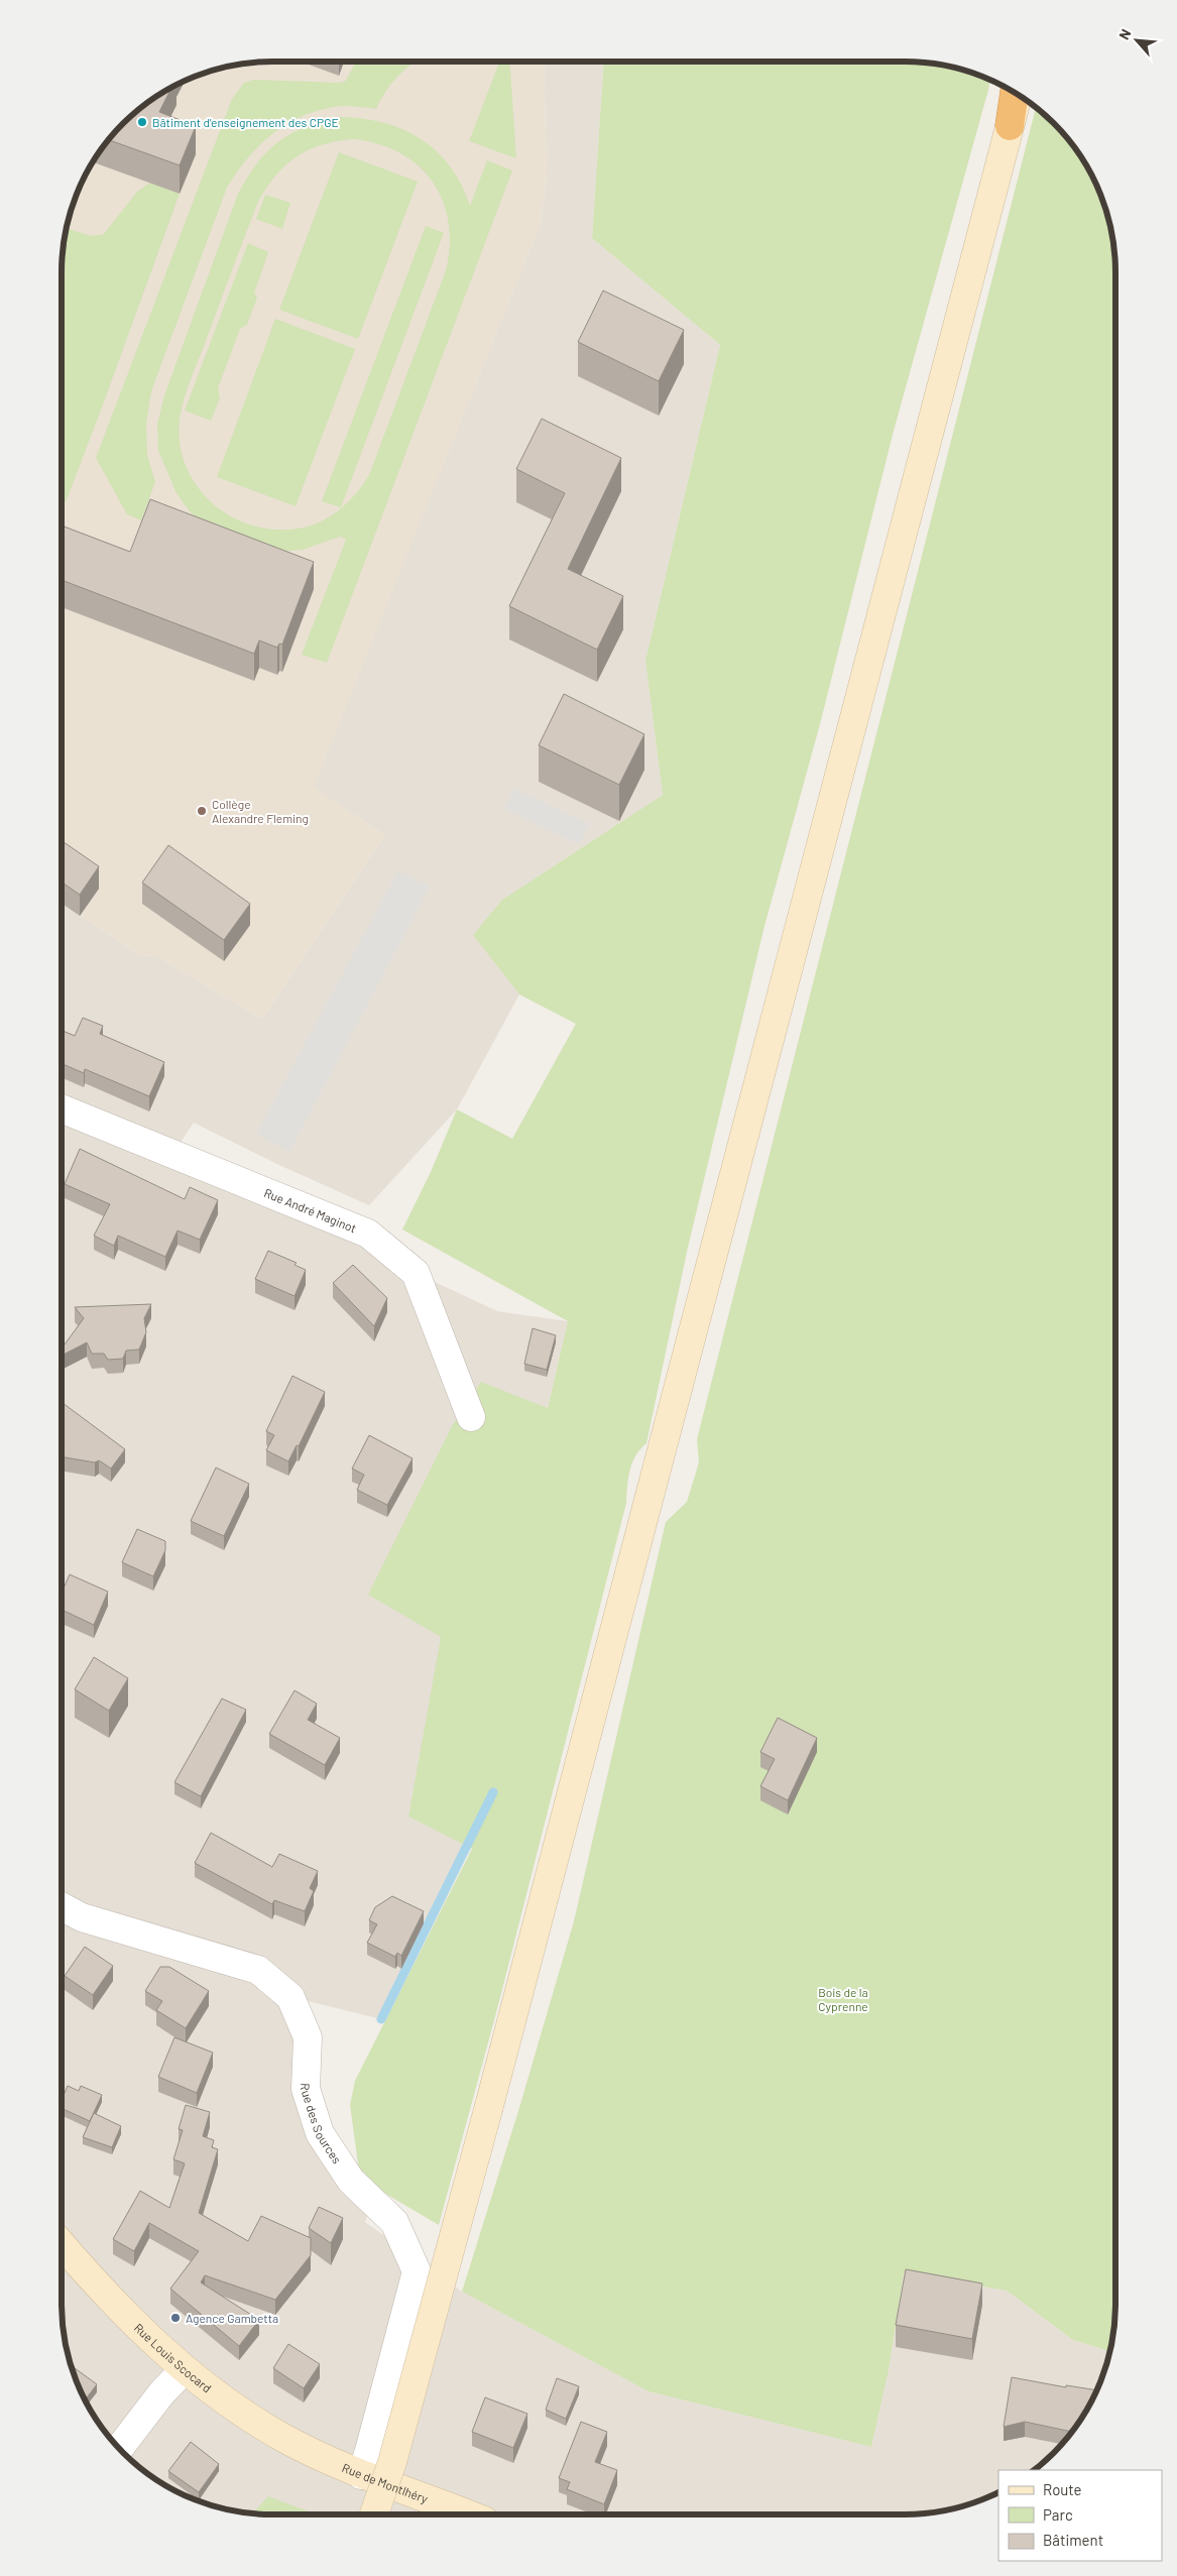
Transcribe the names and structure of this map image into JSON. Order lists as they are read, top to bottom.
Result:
{
  "streets": {
    "main road": ["Rue Louis Scocard", "Rue de Montlhéry"],
    "street": ["Rue André Maginot", "Rue des Sources"]
  },
  "crossings": [
    ["Rue des Sources", "Rue de Montlhéry"],
    ["Rue Louis Scocard", "Rue de Montlhéry"]
  ],
  "parks": ["Bois de la Cyprenne"],
  "places": ["Bâtiment d'enseignement des CPGE", "Collège Alexandre Fleming", "Agence Gambetta"],
  "legend": ["Route", "Parc", "Bâtiment"],
  "north": "top left"
}
